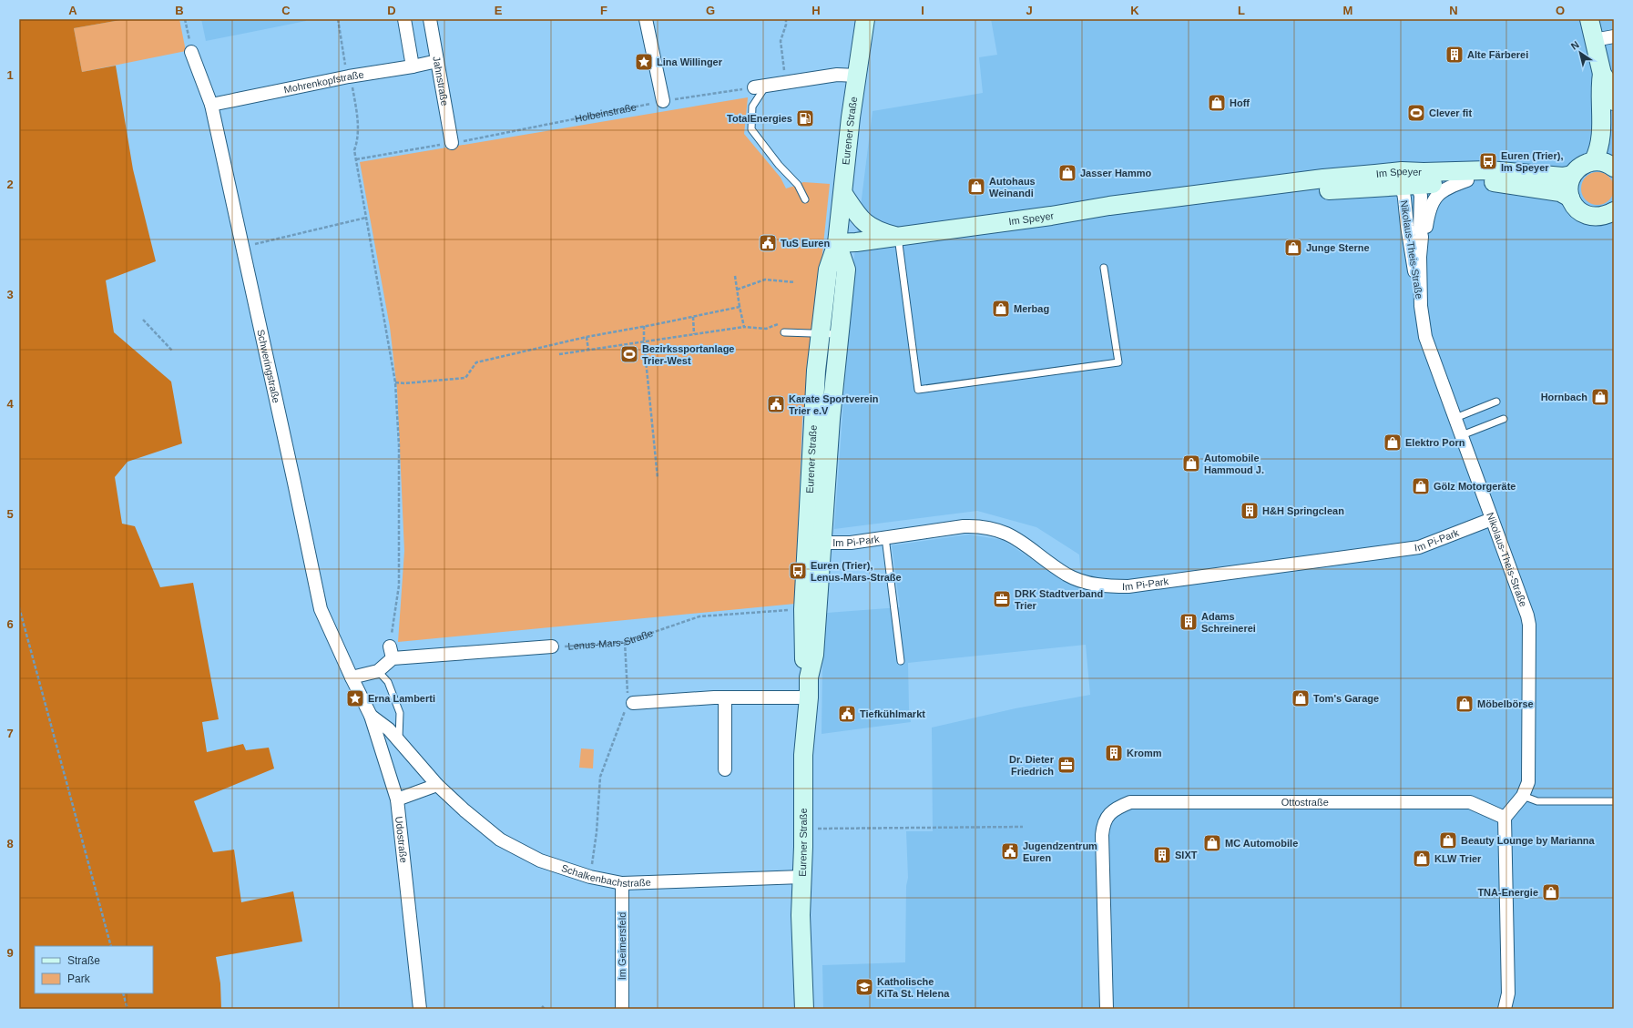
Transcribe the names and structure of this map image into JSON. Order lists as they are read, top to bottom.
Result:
{
  "streets": {
    "street": [
      "Jahnstraße",
      "Mohrenkopfstraße",
      "Eurener Straße",
      "Im Speyer",
      "Nikolaus-Theis-Straße",
      "Schweringstraße",
      "Im Pi-Park",
      "Ottostraße",
      "Udostraße",
      "Schalkenbachstraße",
      "Im Geimersfeld"
    ],
    "path": ["Holbeinstraße", "Lenus-Mars-Straße"]
  },
  "crossings": [
    ["Jahnstraße", "Mohrenkopfstraße"],
    ["Jahnstraße", "Holbeinstraße"],
    ["Mohrenkopfstraße", "Schweringstraße"],
    ["Eurener Straße", "Im Speyer"],
    ["Eurener Straße", "Im Pi-Park"],
    ["Eurener Straße", "Lenus-Mars-Straße"],
    ["Eurener Straße", "Schalkenbachstraße"],
    ["Im Speyer", "Nikolaus-Theis-Straße"],
    ["Nikolaus-Theis-Straße", "Im Pi-Park"],
    ["Nikolaus-Theis-Straße", "Ottostraße"],
    ["Schweringstraße", "Udostraße"],
    ["Udostraße", "Schalkenbachstraße"],
    ["Schalkenbachstraße", "Im Geimersfeld"]
  ],
  "places": {
    "building": [
      "Alte Färberei",
      "H&H Springclean",
      "Adams Schreinerei",
      "Kromm",
      "SIXT"
    ],
    "place": ["Lina Willinger", "Erna Lamberti"],
    "shop": [
      "Hoff",
      "Jasser Hammo",
      "Autohaus Weinandi",
      "Junge Sterne",
      "Merbag",
      "Hornbach",
      "Elektro Porn",
      "Automobile Hammoud J.",
      "Gölz Motorgeräte",
      "Tom's Garage",
      "Möbelbörse",
      "Beauty Lounge by Marianna",
      "MC Automobile",
      "KLW Trier",
      "TNA-Energie"
    ],
    "sports": ["Clever fit", "Bezirkssportanlage Trier-West"],
    "fuel station": ["TotalEnergies"],
    "bus stop": ["Euren (Trier), Im Speyer", "Euren (Trier), Lenus-Mars-Straße"],
    "public building": [
      "TuS Euren",
      "Karate Sportverein Trier e.V",
      "Tiefkühlmarkt",
      "Jugendzentrum Euren"
    ],
    "office": ["DRK Stadtverband Trier", "Dr. Dieter Friedrich"],
    "school or university": ["Katholische KiTa St. Helena"]
  },
  "legend": ["Straße", "Park"],
  "north": "top left",
  "grid": {
    "columns": [
      "A",
      "B",
      "C",
      "D",
      "E",
      "F",
      "G",
      "H",
      "I",
      "J",
      "K",
      "L",
      "M",
      "N",
      "O"
    ],
    "rows": [
      "1",
      "2",
      "3",
      "4",
      "5",
      "6",
      "7",
      "8",
      "9"
    ]
  }
}
